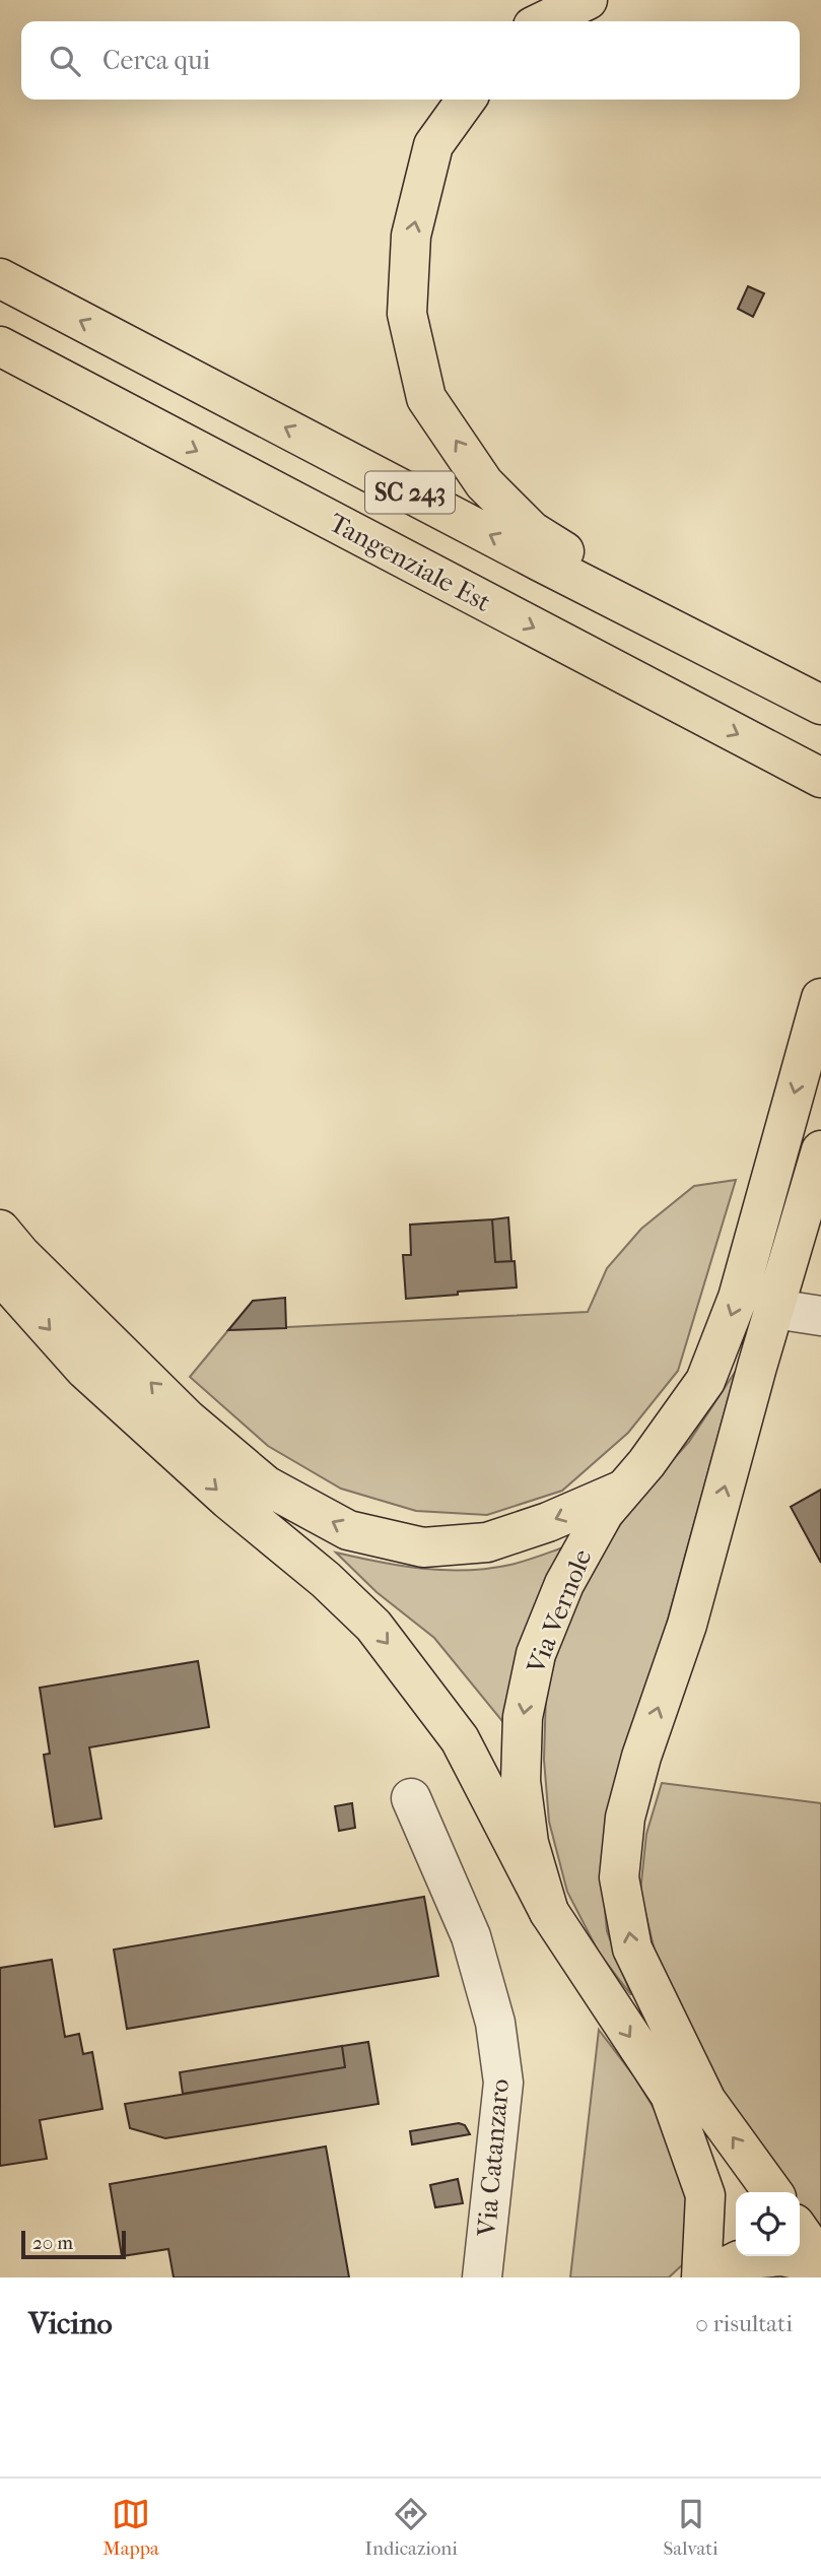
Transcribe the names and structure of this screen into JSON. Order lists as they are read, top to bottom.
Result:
{
  "streets": {
    "main road": ["SC 243", "Tangenziale Est", "Via Vernole"],
    "street": ["Via Catanzaro"]
  },
  "scale_bar": "20 m",
  "page": {
    "search": "Cerca qui",
    "scale": "20 m",
    "heading": ["Vicino", "0 risultati"],
    "nav": ["Mappa", "Indicazioni", "Salvati"]
  }
}
